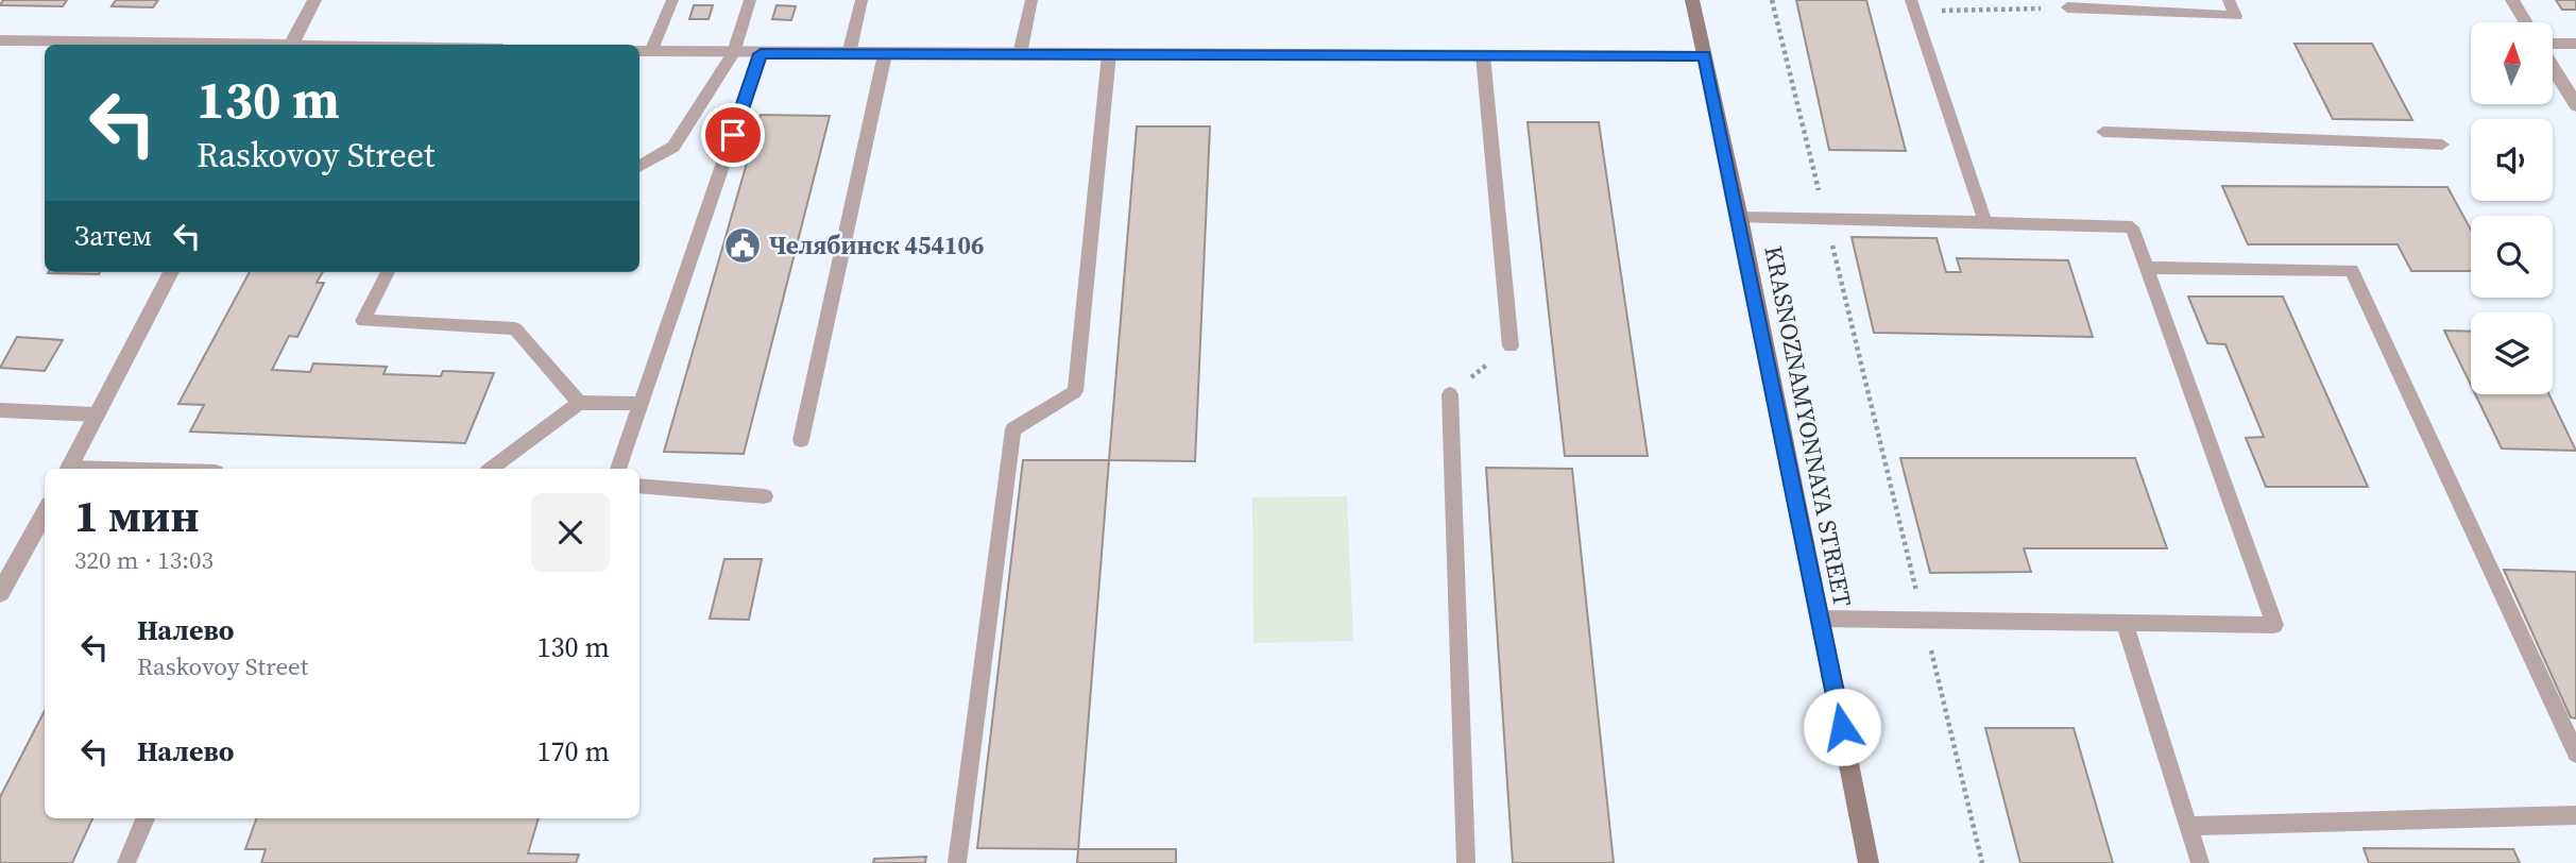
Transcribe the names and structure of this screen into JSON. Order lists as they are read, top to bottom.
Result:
{
  "streets": {
    "street": ["KRASNOZNAMYONNAYA STREET"]
  },
  "places": {
    "public building": ["Челябинск 454106"]
  },
  "north": "top",
  "page": {
    "turn": ["130 m", "Raskovoy Street"],
    "then": "Затем",
    "heading": ["1 мин", "320 m · 13:03"],
    "list": [
      {
        "name": "Налево",
        "note": "Raskovoy Street",
        "value": "130 m"
      },
      {
        "name": "Налево",
        "value": "170 m"
      }
    ]
  }
}
